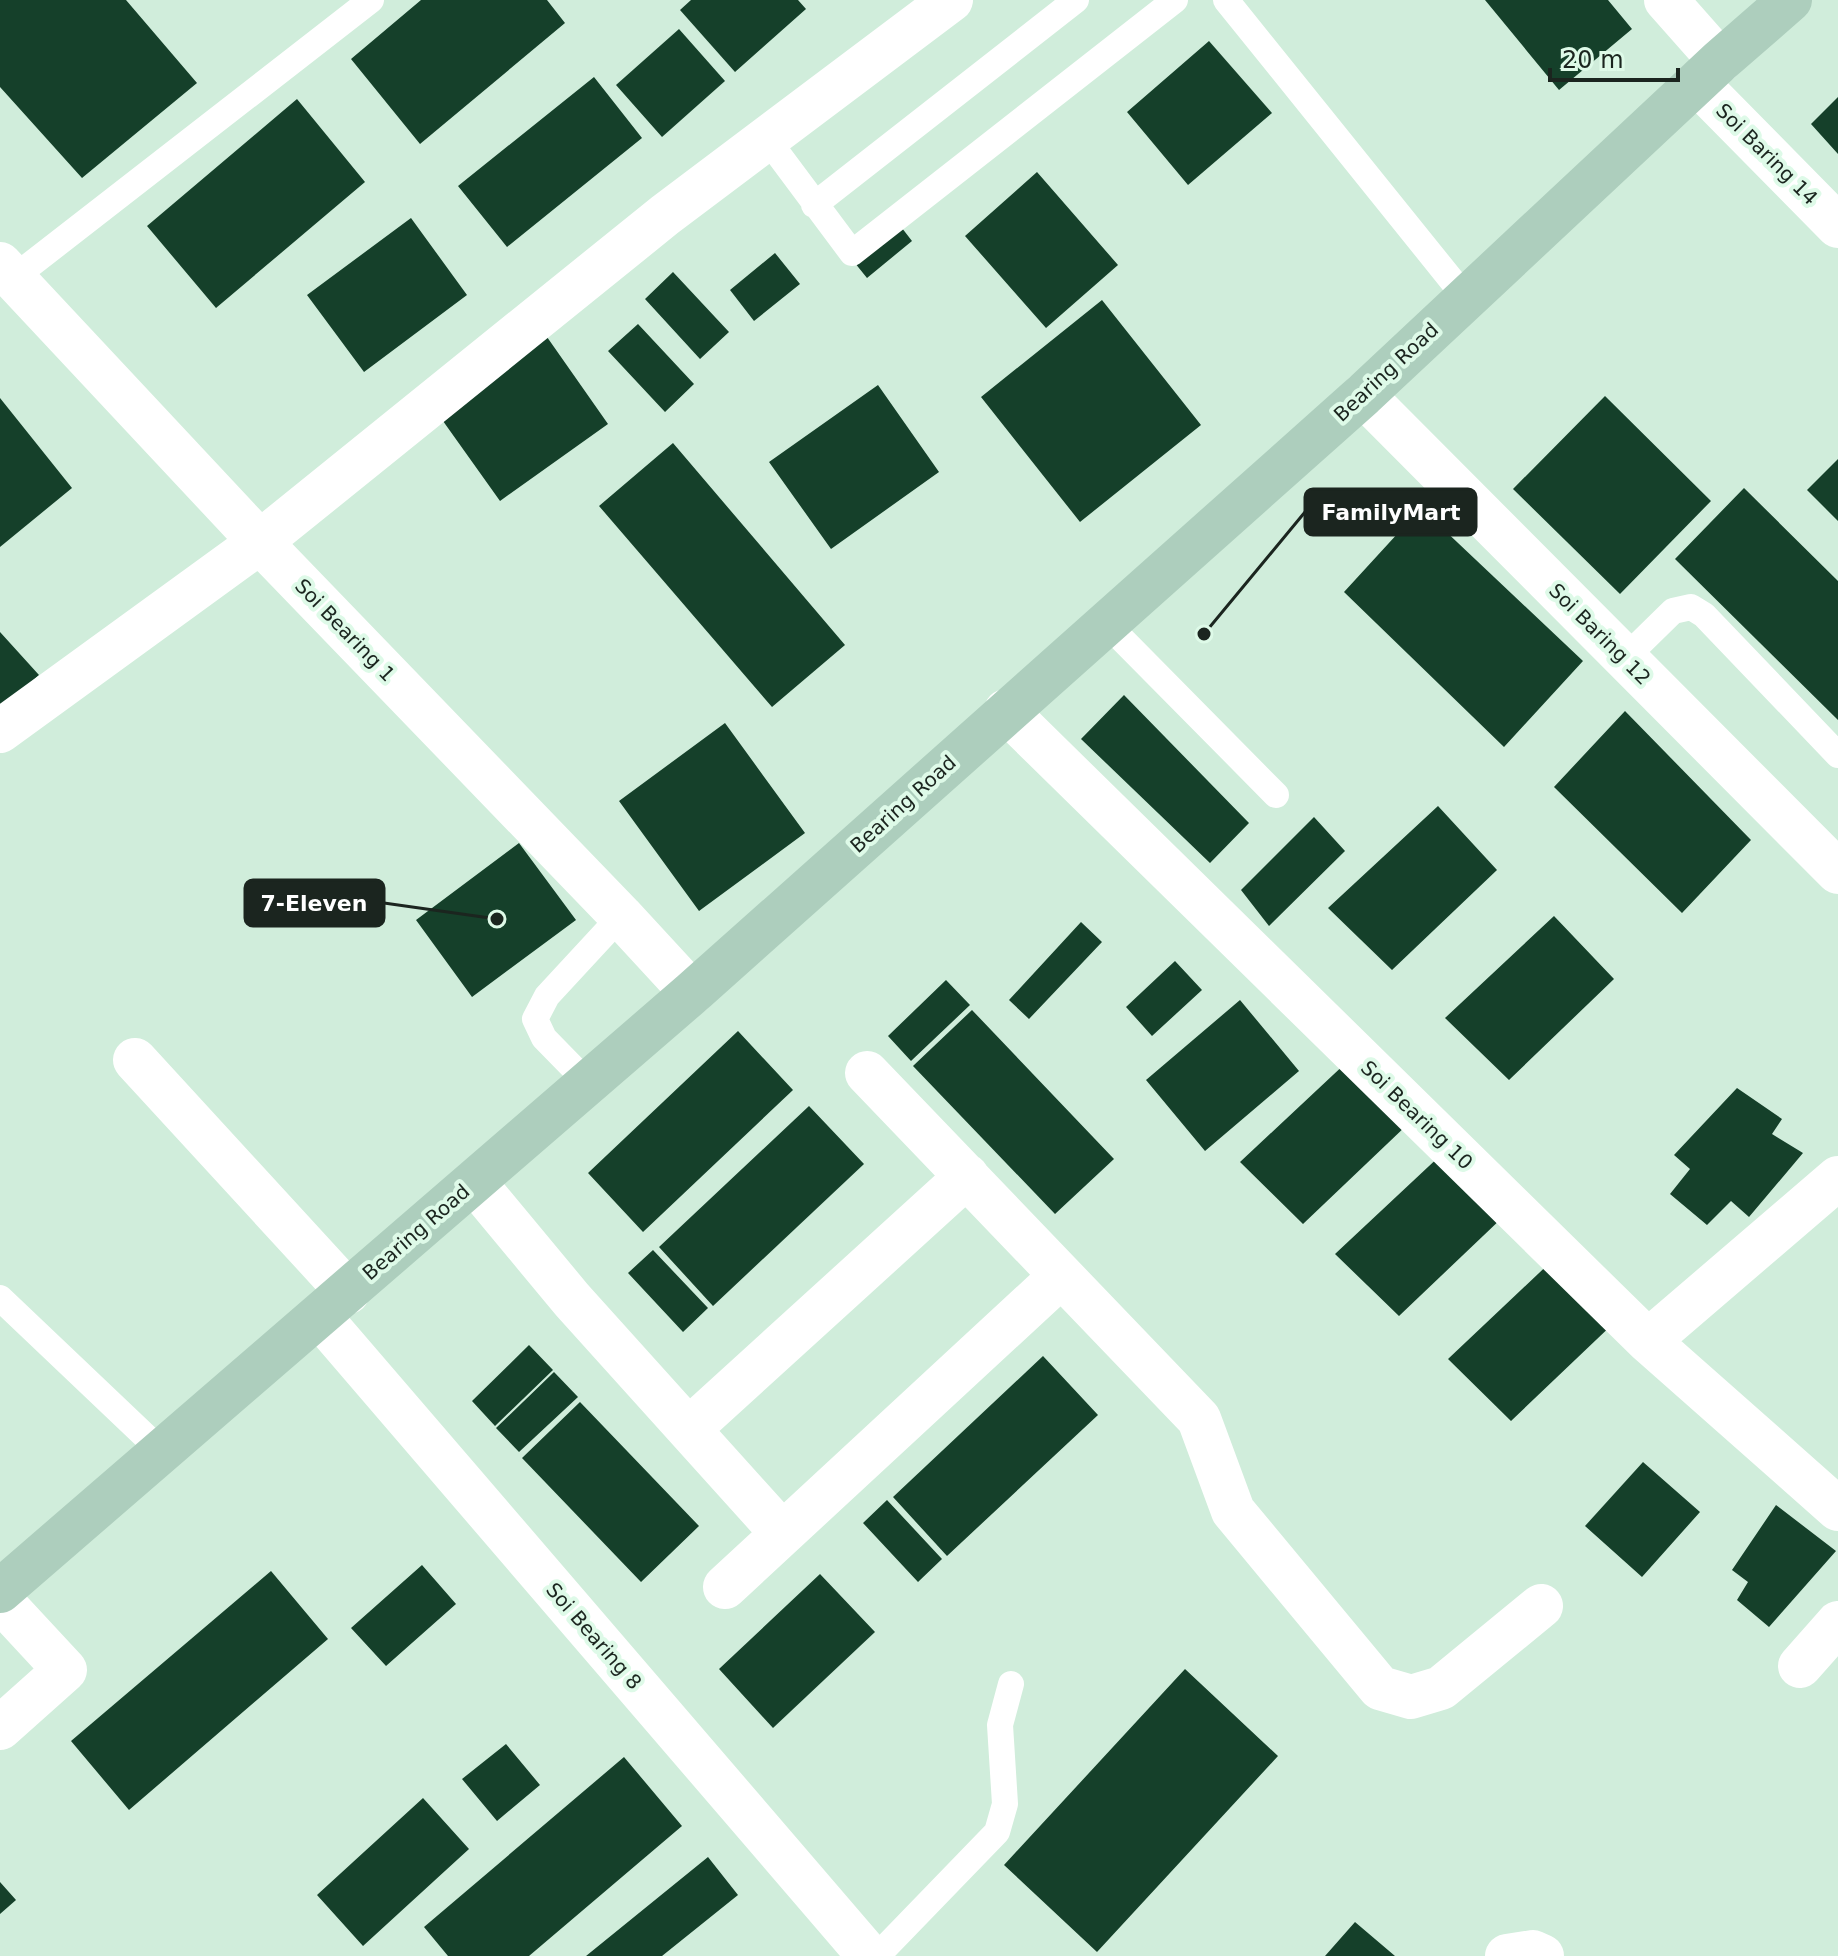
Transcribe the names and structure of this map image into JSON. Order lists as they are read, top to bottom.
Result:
{
  "streets": {
    "main road": ["Bearing Road"],
    "street": [
      "Soi Baring 14",
      "Soi Bearing 1",
      "Soi Baring 12",
      "Soi Bearing 10",
      "Soi Bearing 8"
    ]
  },
  "crossings": [
    ["Soi Baring 14", "Bearing Road"],
    ["Bearing Road", "Soi Bearing 1"],
    ["Bearing Road", "Soi Baring 12"],
    ["Bearing Road", "Soi Bearing 10"],
    ["Bearing Road", "Soi Bearing 8"]
  ],
  "places": ["FamilyMart", "7-Eleven"],
  "scale_bar": "20 m"
}
